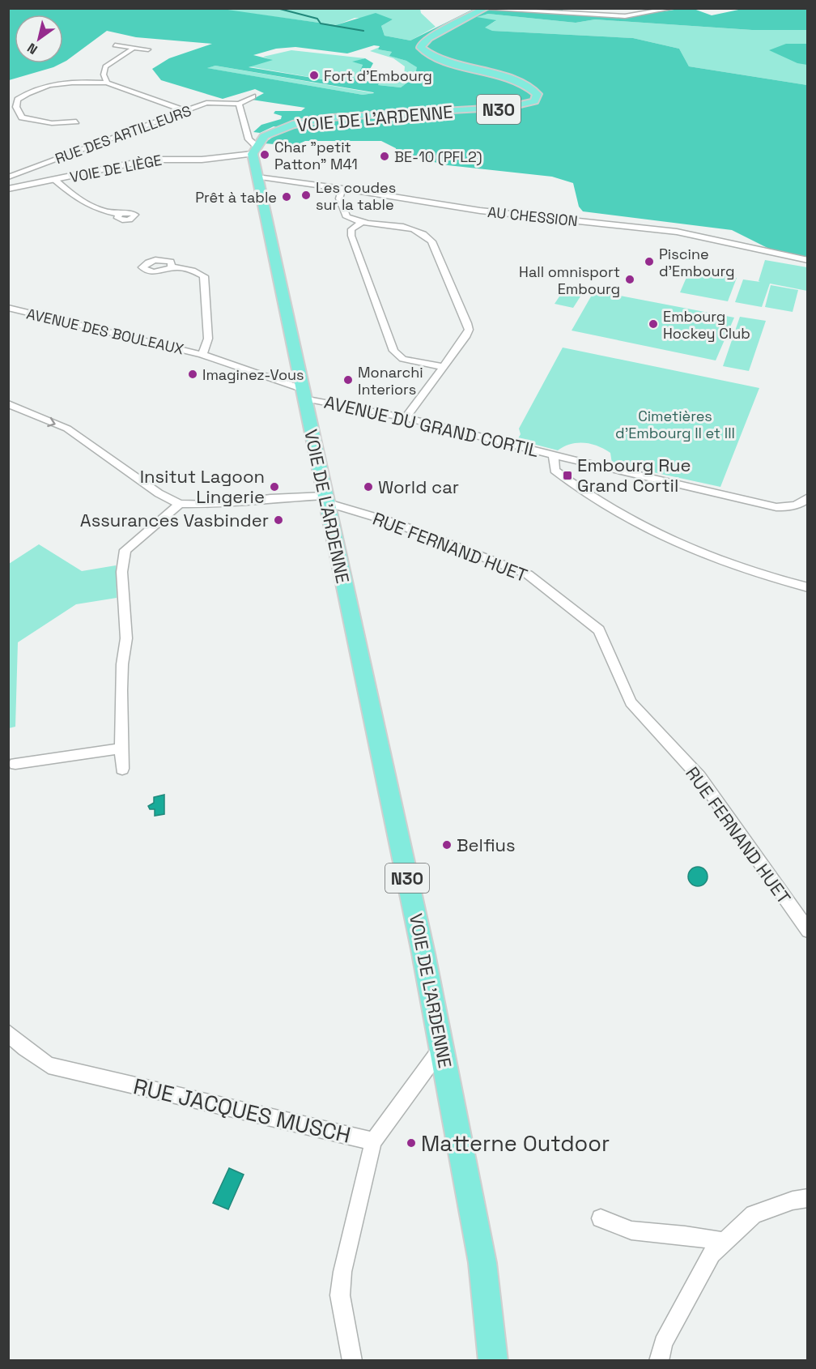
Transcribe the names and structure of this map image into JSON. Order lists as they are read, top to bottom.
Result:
{
  "streets": {
    "main road": ["N30", "VOIE DE L'ARDENNE"],
    "street": [
      "RUE DES ARTILLEURS",
      "VOIE DE LIÈGE",
      "AU CHESSION",
      "AVENUE DES BOULEAUX",
      "AVENUE DU GRAND CORTIL",
      "RUE FERNAND HUET",
      "RUE JACQUES MUSCH"
    ]
  },
  "crossings": [
    ["VOIE DE L'ARDENNE", "VOIE DE LIÈGE"],
    ["VOIE DE L'ARDENNE", "AU CHESSION"],
    ["VOIE DE L'ARDENNE", "AVENUE DES BOULEAUX"],
    ["VOIE DE L'ARDENNE", "AVENUE DU GRAND CORTIL"],
    ["VOIE DE L'ARDENNE", "RUE FERNAND HUET"],
    ["VOIE DE L'ARDENNE", "RUE JACQUES MUSCH"],
    ["AVENUE DES BOULEAUX", "AVENUE DU GRAND CORTIL"]
  ],
  "parks": ["Cimetières d'Embourg II et III"],
  "places": {
    "other": [
      "Fort d'Embourg",
      "Char \"petit Patton\" M41",
      "BE-10 (PFL2)",
      "Les coudes sur la table",
      "Prêt à table",
      "Piscine d’Embourg",
      "Hall omnisport Embourg",
      "Embourg Hockey Club",
      "Imaginez-Vous",
      "Monarchi Interiors",
      "Insitut Lagoon Lingerie",
      "World car",
      "Assurances Vasbinder",
      "Belfius",
      "Matterne Outdoor"
    ],
    "transit": ["Embourg Rue Grand Cortil"]
  },
  "north": "bottom left"
}
